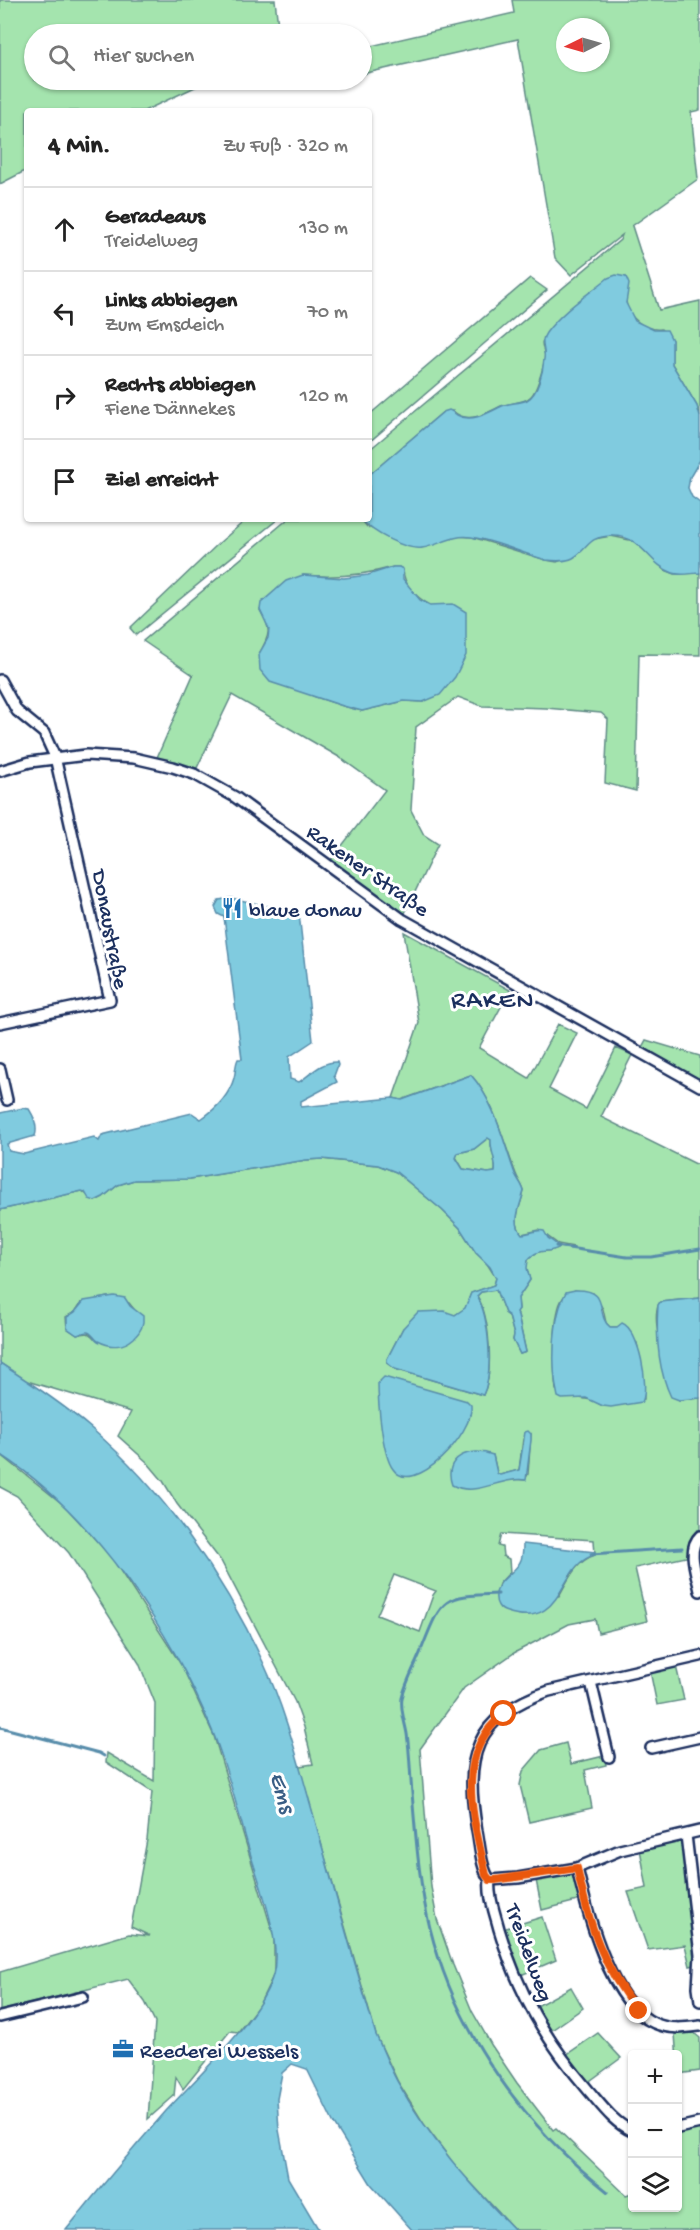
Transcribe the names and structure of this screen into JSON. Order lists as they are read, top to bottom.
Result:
{
  "streets": {
    "street": ["Rakener Straße", "Donaustraße", "Treidelweg"]
  },
  "crossings": [
    ["Rakener Straße", "Donaustraße"]
  ],
  "districts": ["RAKEN"],
  "water": ["Ems"],
  "places": {
    "restaurant": ["blaue donau"],
    "office": ["Reederei Wessels"]
  },
  "north": "left",
  "page": {
    "search": "Hier suchen",
    "heading": ["4 Min.", "Zu Fuß · 320 m"],
    "list": [
      ["Geradeaus", "Treidelweg", "130 m"],
      ["Links abbiegen", "Zum Emsdeich", "70 m"],
      ["Rechts abbiegen", "Fiene Dännekes", "120 m"],
      "Ziel erreicht"
    ],
    "map_buttons": ["+", "−"]
  }
}
